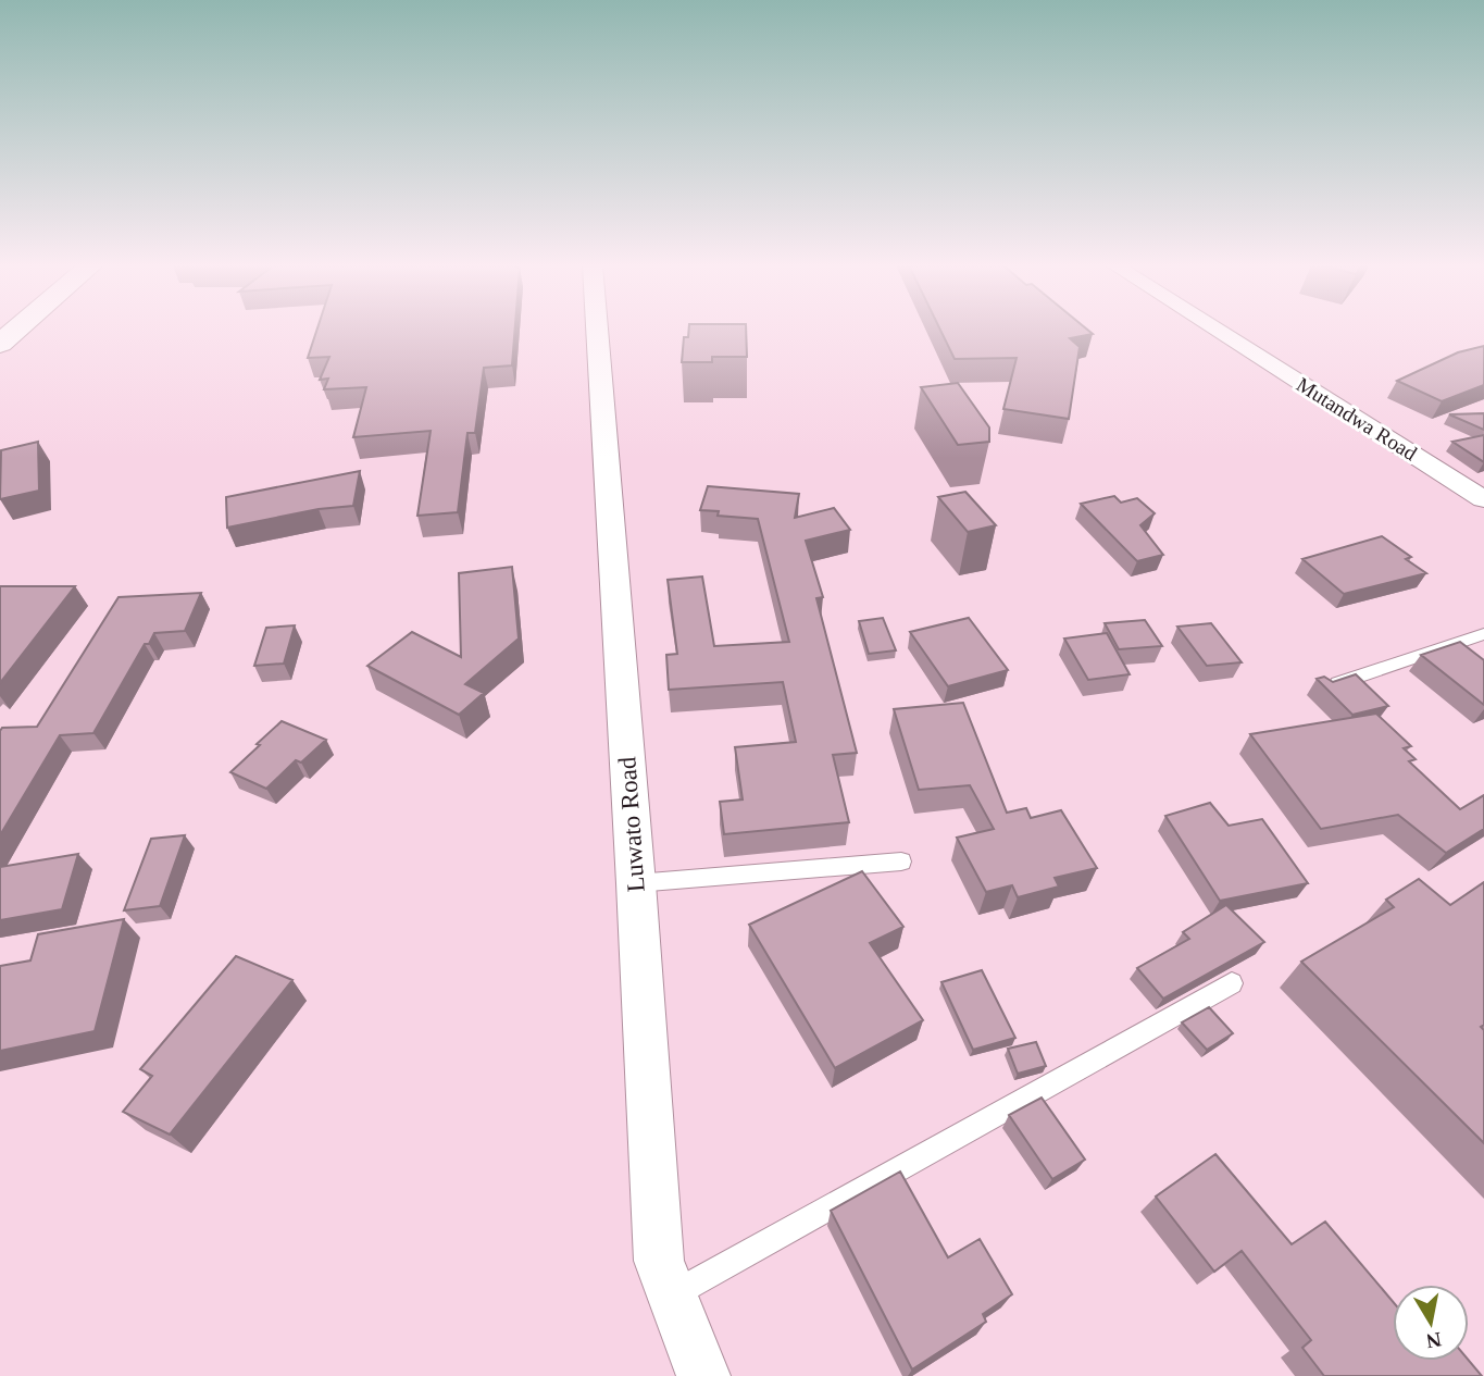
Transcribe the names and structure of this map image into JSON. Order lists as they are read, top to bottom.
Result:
{
  "streets": {
    "street": ["Mutandwa Road", "Luwato Road"]
  },
  "north": "bottom"
}
